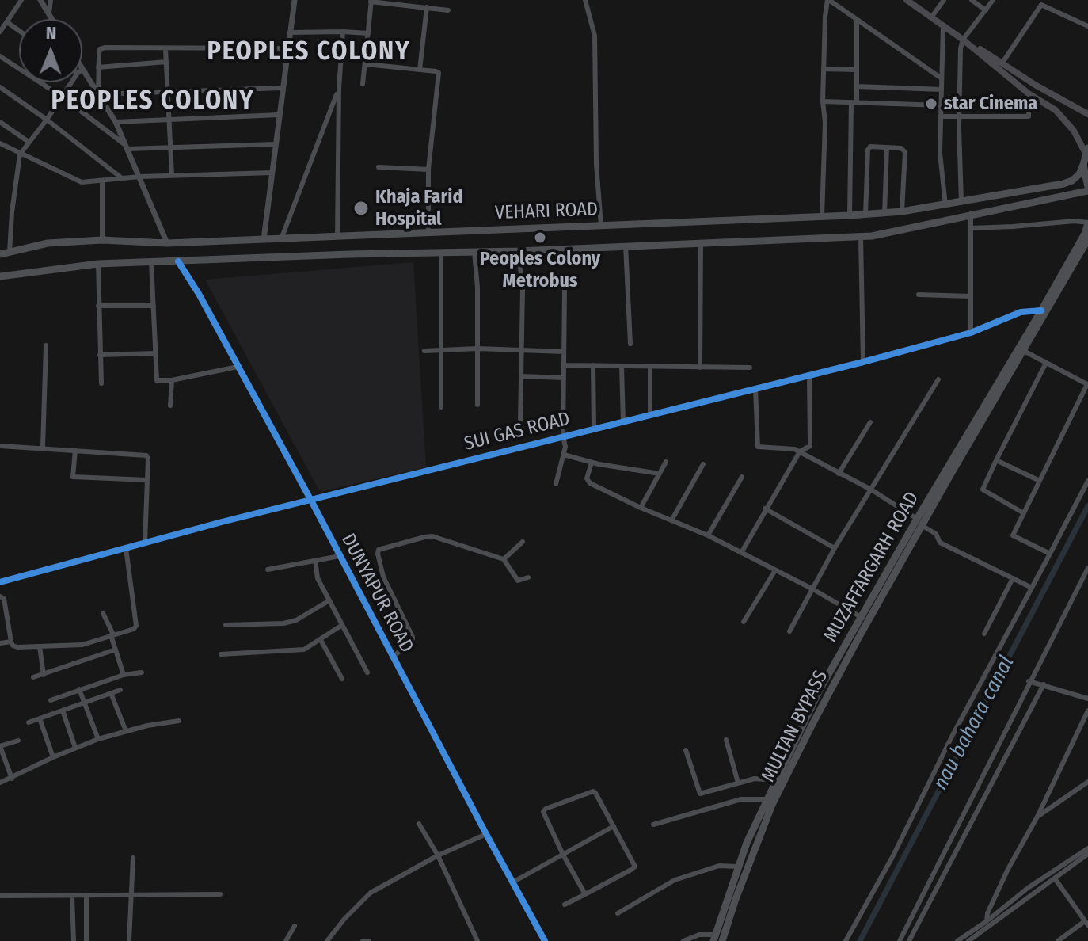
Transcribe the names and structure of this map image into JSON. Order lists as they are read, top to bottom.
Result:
{
  "streets": {
    "main road": ["VEHARI ROAD", "MUZAFFARGARH ROAD", "MULTAN BYPASS"],
    "street": ["SUI GAS ROAD", "DUNYAPUR ROAD"]
  },
  "crossings": [
    ["VEHARI ROAD", "DUNYAPUR ROAD"],
    ["SUI GAS ROAD", "MUZAFFARGARH ROAD"],
    ["SUI GAS ROAD", "DUNYAPUR ROAD"],
    ["MUZAFFARGARH ROAD", "MULTAN BYPASS"]
  ],
  "districts": ["PEOPLES COLONY", "PEOPLES COLONY"],
  "water": ["nau bahara canal"],
  "places": ["star Cinema", "Khaja Farid Hospital", "Peoples Colony Metrobus"],
  "north": "top"
}
